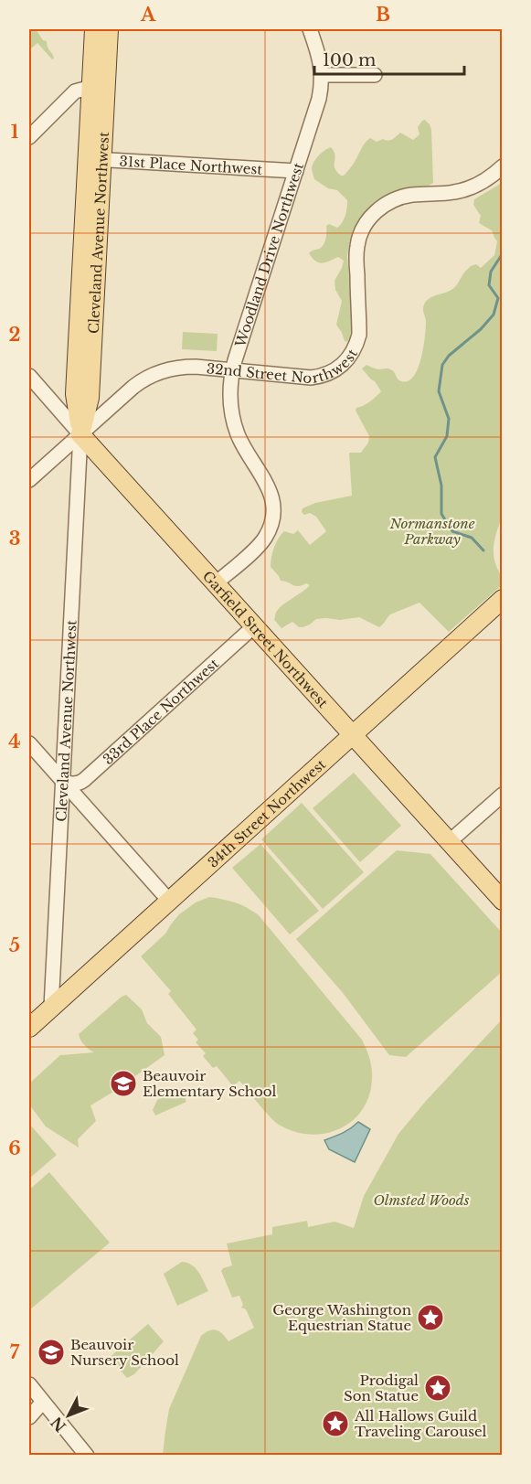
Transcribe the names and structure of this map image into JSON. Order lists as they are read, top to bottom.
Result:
{
  "streets": {
    "main road": ["Cleveland Avenue Northwest", "Garfield Street Northwest", "34th Street Northwest"],
    "street": [
      "31st Place Northwest",
      "Woodland Drive Northwest",
      "32nd Street Northwest",
      "33rd Place Northwest"
    ]
  },
  "crossings": [
    ["31st Place Northwest", "Cleveland Avenue Northwest"],
    ["31st Place Northwest", "Woodland Drive Northwest"],
    ["Cleveland Avenue Northwest", "32nd Street Northwest"],
    ["Cleveland Avenue Northwest", "Garfield Street Northwest"],
    ["Cleveland Avenue Northwest", "33rd Place Northwest"],
    ["Cleveland Avenue Northwest", "34th Street Northwest"],
    ["Woodland Drive Northwest", "32nd Street Northwest"],
    ["Woodland Drive Northwest", "Garfield Street Northwest"],
    ["32nd Street Northwest", "Garfield Street Northwest"],
    ["Garfield Street Northwest", "33rd Place Northwest"],
    ["Garfield Street Northwest", "34th Street Northwest"]
  ],
  "parks": ["Normanstone Parkway", "Olmsted Woods"],
  "places": {
    "school or university": ["Beauvoir Elementary School", "Beauvoir Nursery School"],
    "place": ["George Washington Equestrian Statue", "Prodigal Son Statue", "All Hallows Guild Traveling Carousel"]
  },
  "scale_bar": "100 m",
  "north": "bottom left",
  "grid": {
    "columns": ["A", "B"],
    "rows": [
      "1",
      "2",
      "3",
      "4",
      "5",
      "6",
      "7"
    ]
  }
}
